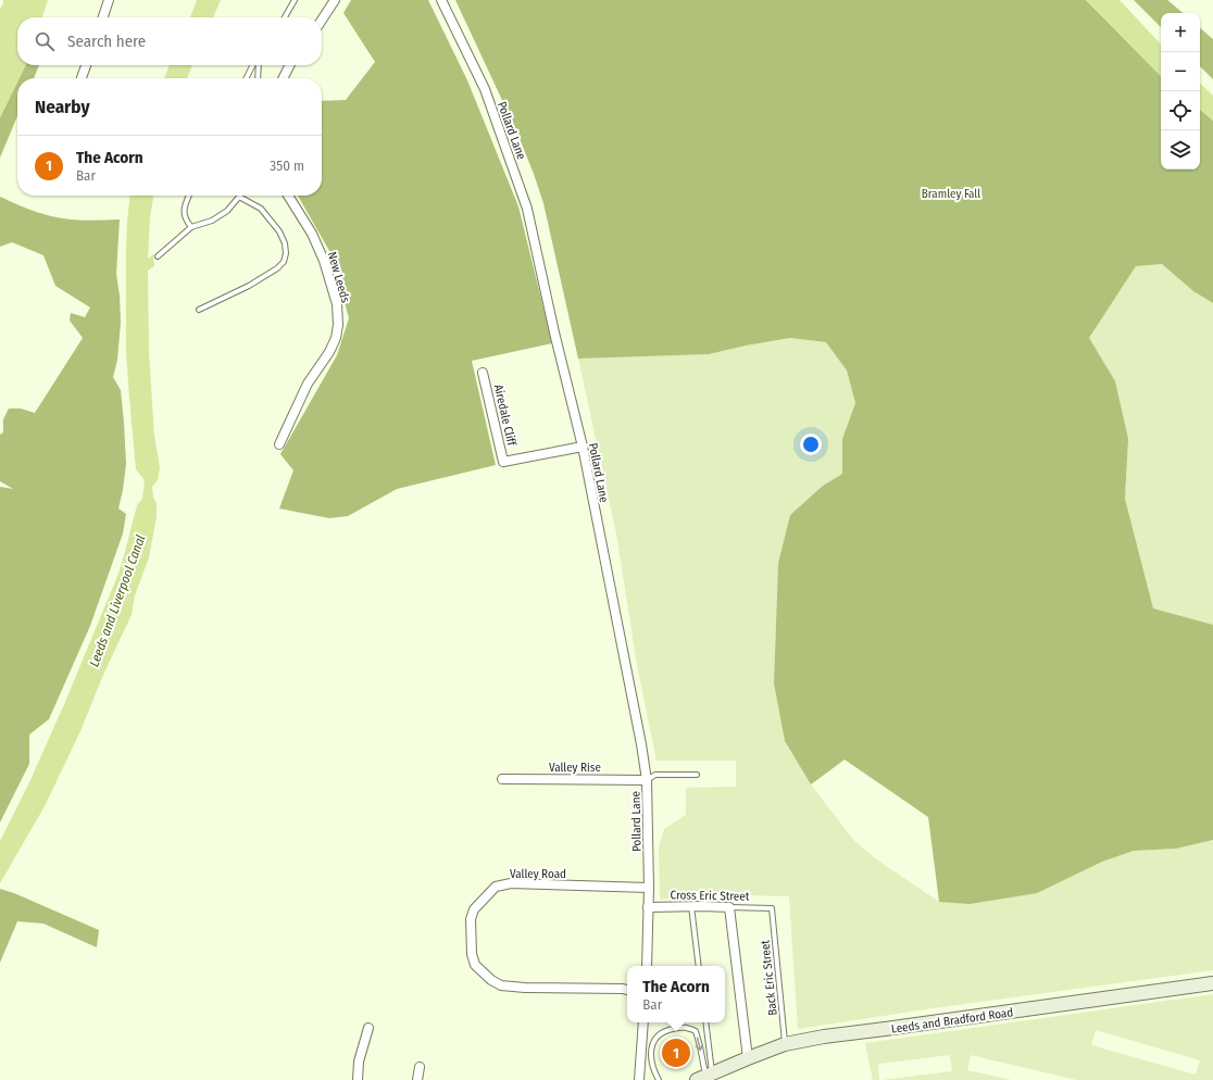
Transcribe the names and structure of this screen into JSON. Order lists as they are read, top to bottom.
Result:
{
  "streets": {
    "main road": ["Leeds and Bradford Road"],
    "street": [
      "Pollard Lane",
      "New Leeds",
      "Airedale Cliff",
      "Valley Rise",
      "Valley Road",
      "Cross Eric Street"
    ],
    "lane": ["Back Eric Street"]
  },
  "crossings": [
    ["Pollard Lane", "Airedale Cliff"],
    ["Pollard Lane", "Valley Rise"],
    ["Pollard Lane", "Valley Road"],
    ["Pollard Lane", "Cross Eric Street"],
    ["Cross Eric Street", "Back Eric Street"],
    ["Back Eric Street", "Leeds and Bradford Road"]
  ],
  "water": ["Leeds and Liverpool Canal"],
  "parks": ["Bramley Fall"],
  "page": {
    "map_buttons": ["+", "−"],
    "search": "Search here",
    "heading": "Nearby",
    "list": [
      {
        "mark": "1",
        "name": "The Acorn",
        "note": "Bar",
        "value": "350 m"
      }
    ],
    "popup": ["The Acorn", "Bar"],
    "pins": "1"
  }
}
